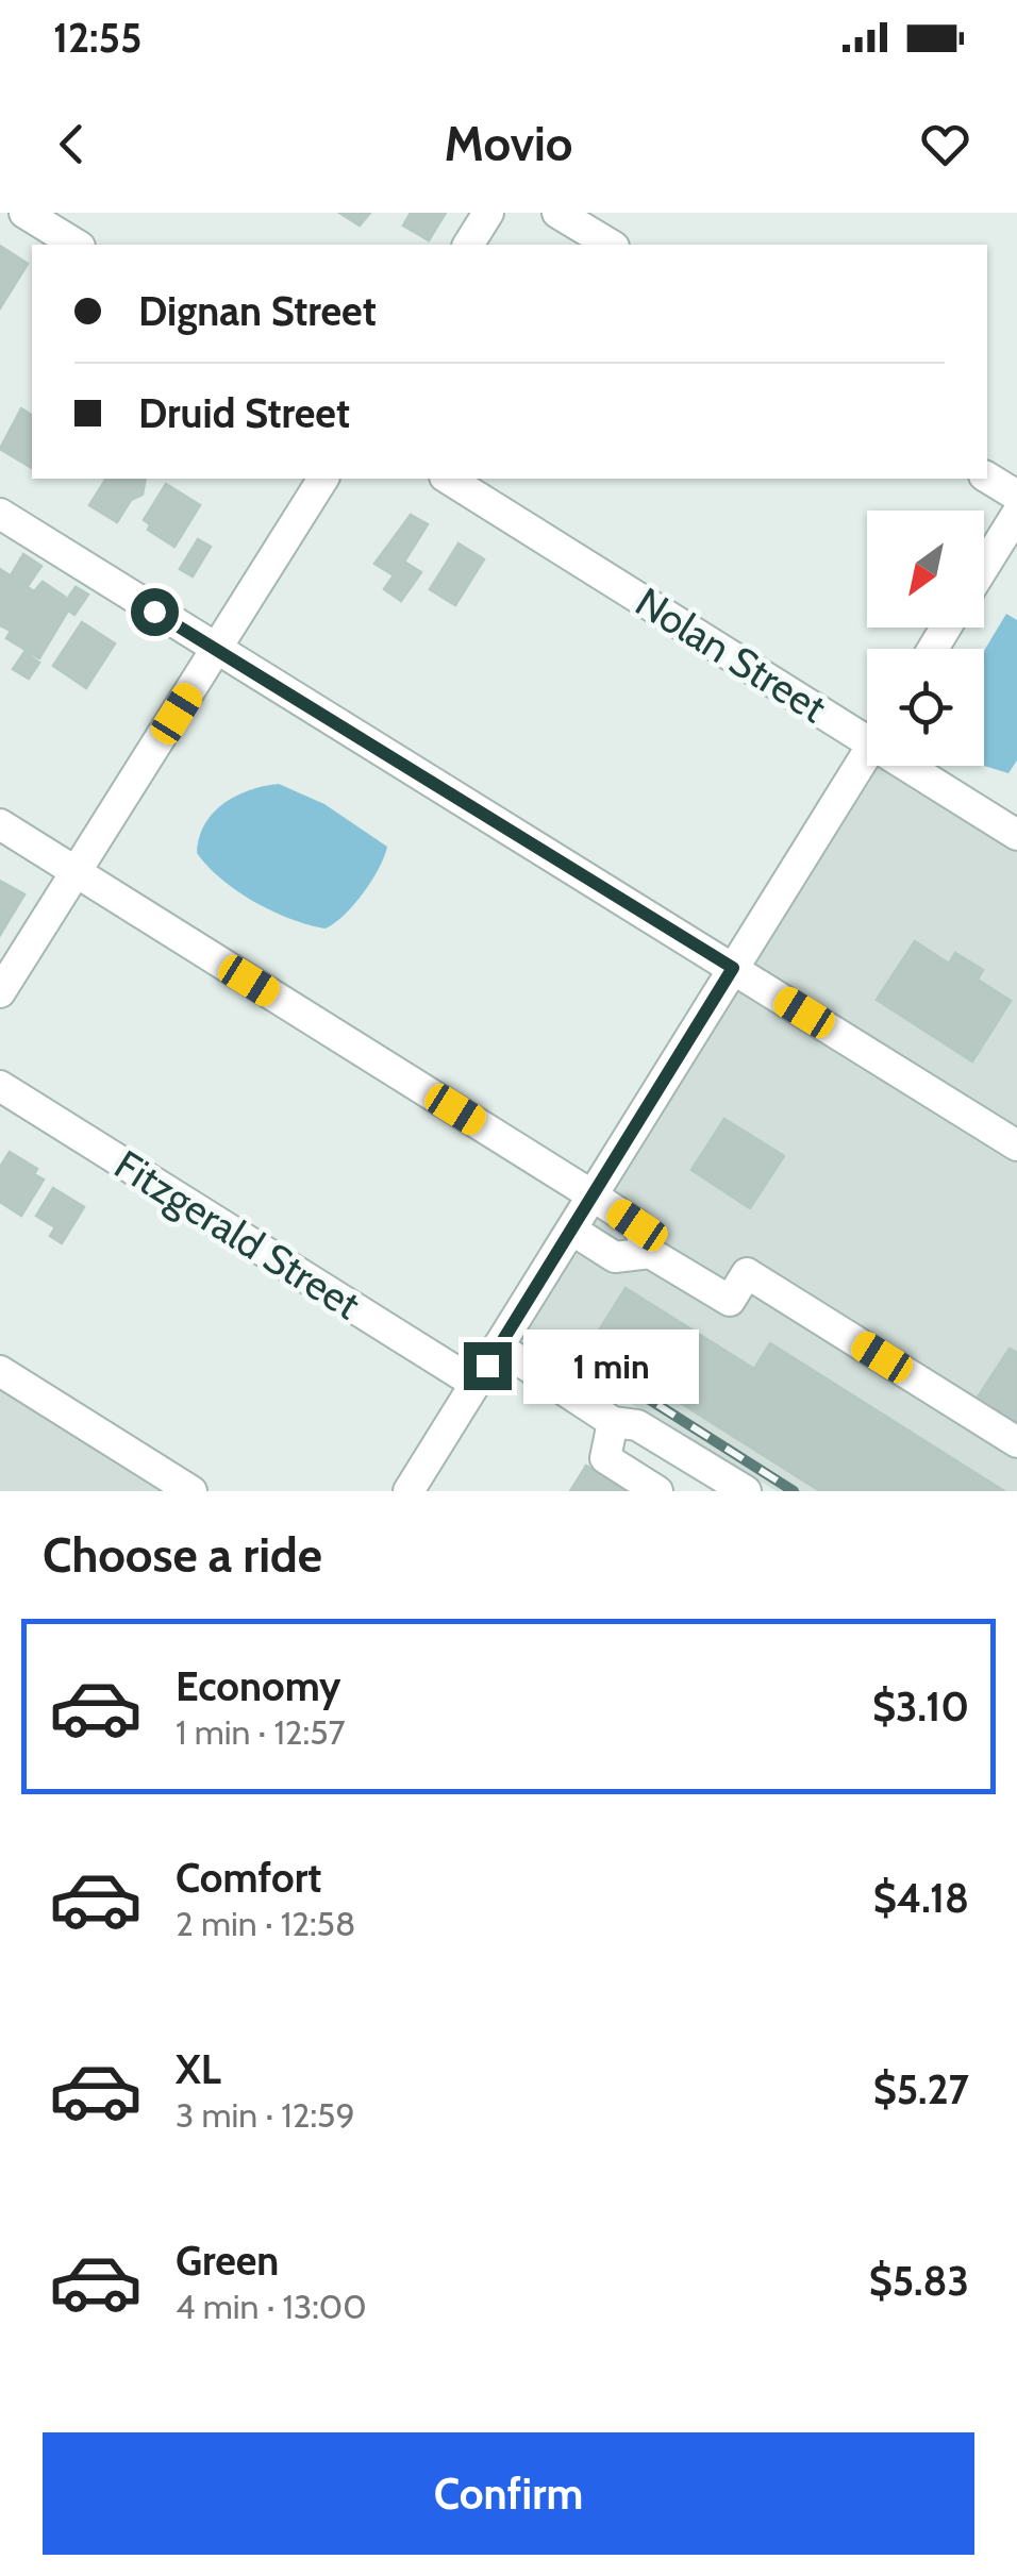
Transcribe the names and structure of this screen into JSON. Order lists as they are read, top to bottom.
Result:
{
  "streets": {
    "street": ["Nolan Street", "Fitzgerald Street"]
  },
  "north": "bottom left",
  "page": {
    "status": "12:55",
    "header": "Movio",
    "banner": ["Dignan Street", "Druid Street"],
    "bubble": "1 min",
    "heading": "Choose a ride",
    "list": [
      {
        "name": "Economy",
        "note": "1 min · 12:57",
        "value": "$3.10"
      },
      {
        "name": "Comfort",
        "note": "2 min · 12:58",
        "value": "$4.18"
      },
      {
        "name": "XL",
        "note": "3 min · 12:59",
        "value": "$5.27"
      },
      {
        "name": "Green",
        "note": "4 min · 13:00",
        "value": "$5.83"
      }
    ],
    "buttons": "Confirm"
  }
}
